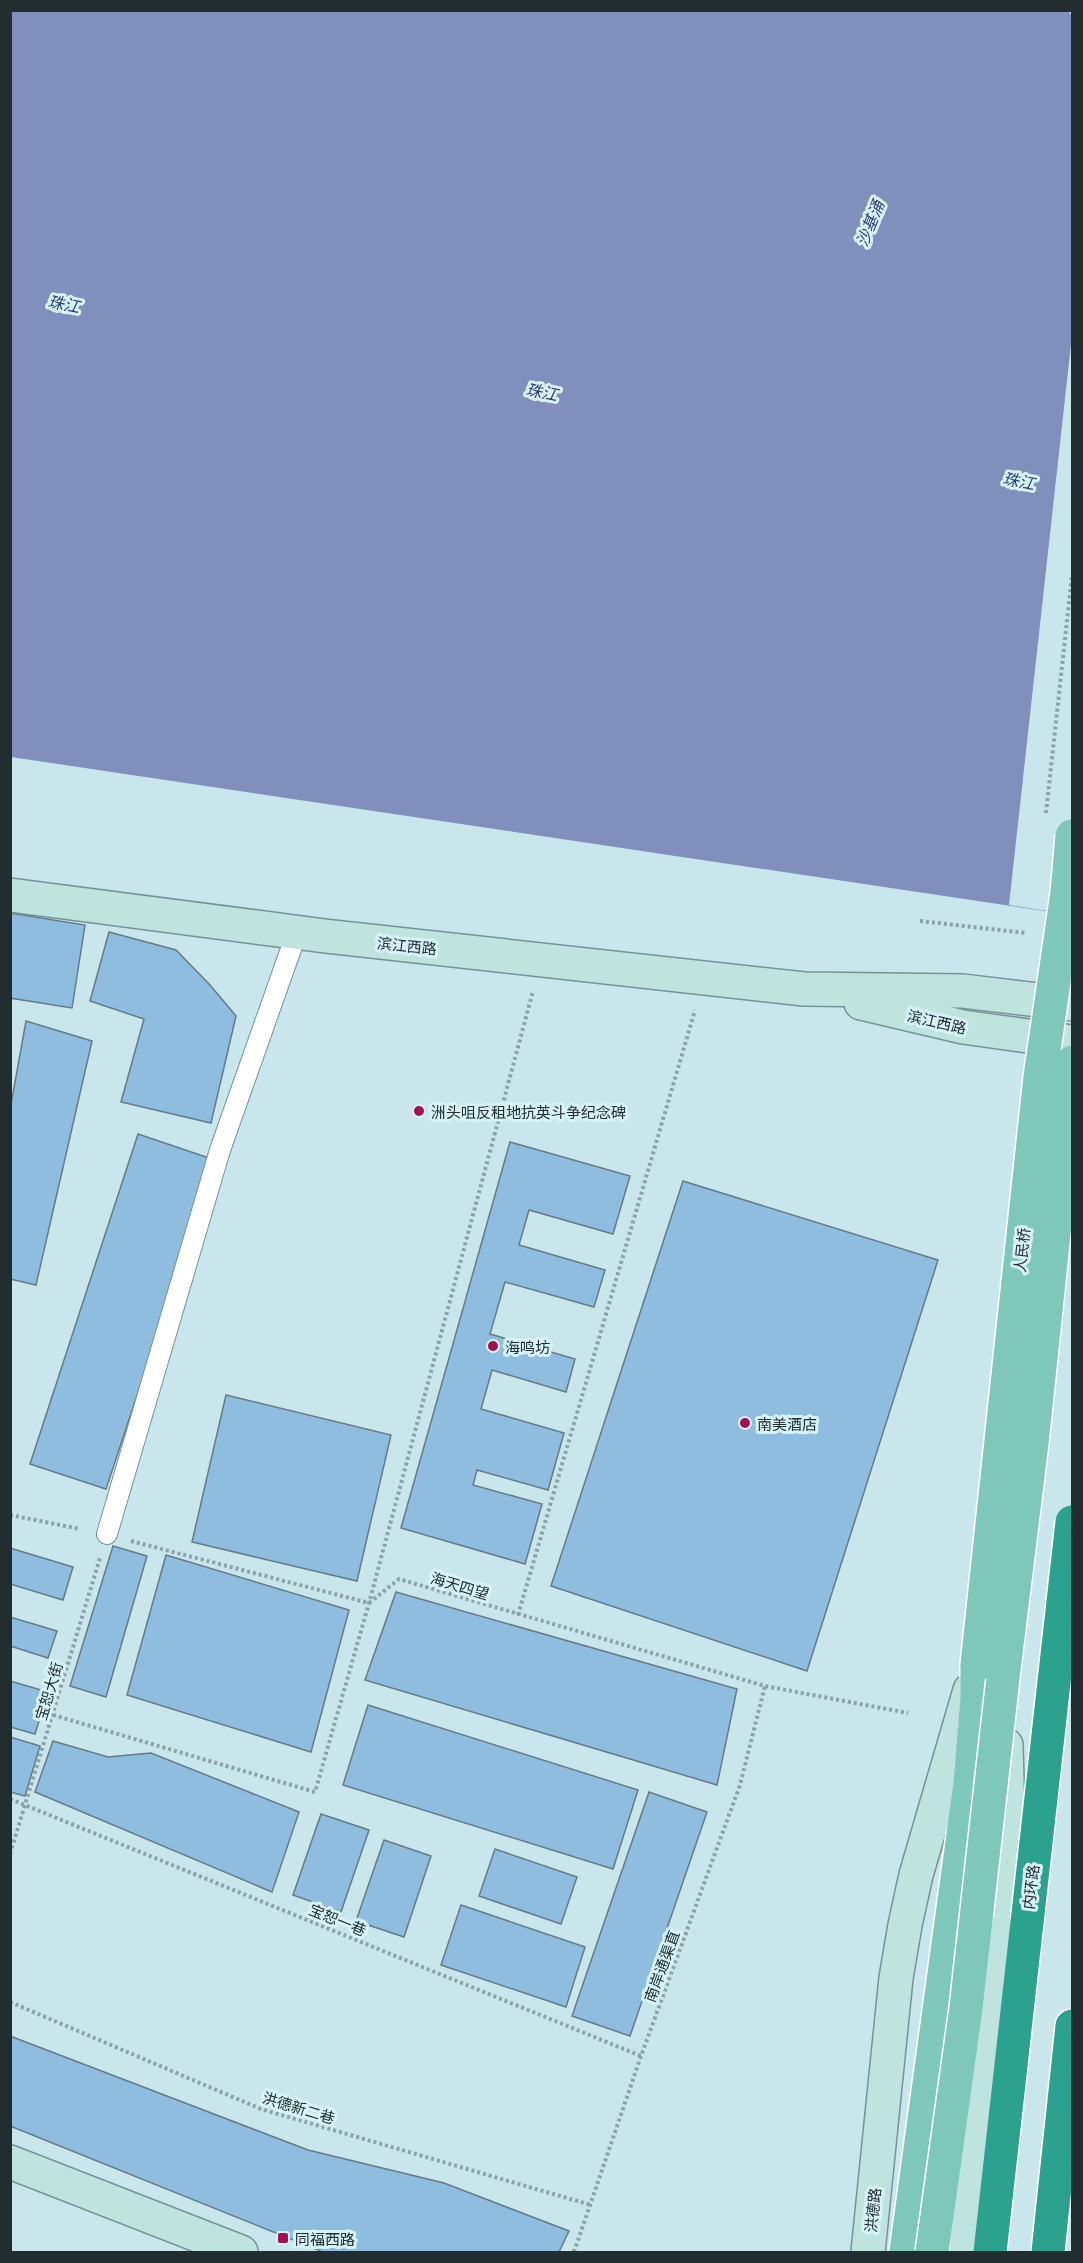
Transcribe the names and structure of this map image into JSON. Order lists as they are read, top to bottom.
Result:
{
  "streets": {
    "highway": ["内环路"],
    "main road": ["滨江西路", "人民桥", "洪德路"],
    "path": [
      "海天四望",
      "宝恕大街",
      "宝恕一巷",
      "南岸通渠直",
      "洪德新二巷"
    ]
  },
  "crossings": [
    ["人民桥", "洪德路"],
    ["海天四望", "南岸通渠直"],
    ["宝恕大街", "宝恕一巷"],
    ["宝恕一巷", "南岸通渠直"],
    ["南岸通渠直", "洪德新二巷"]
  ],
  "water": ["沙基涌", "珠江"],
  "places": {
    "other": ["洲头咀反租地抗英斗争纪念碑", "海鸣坊", "南美酒店"],
    "transit": ["同福西路"]
  }
}
